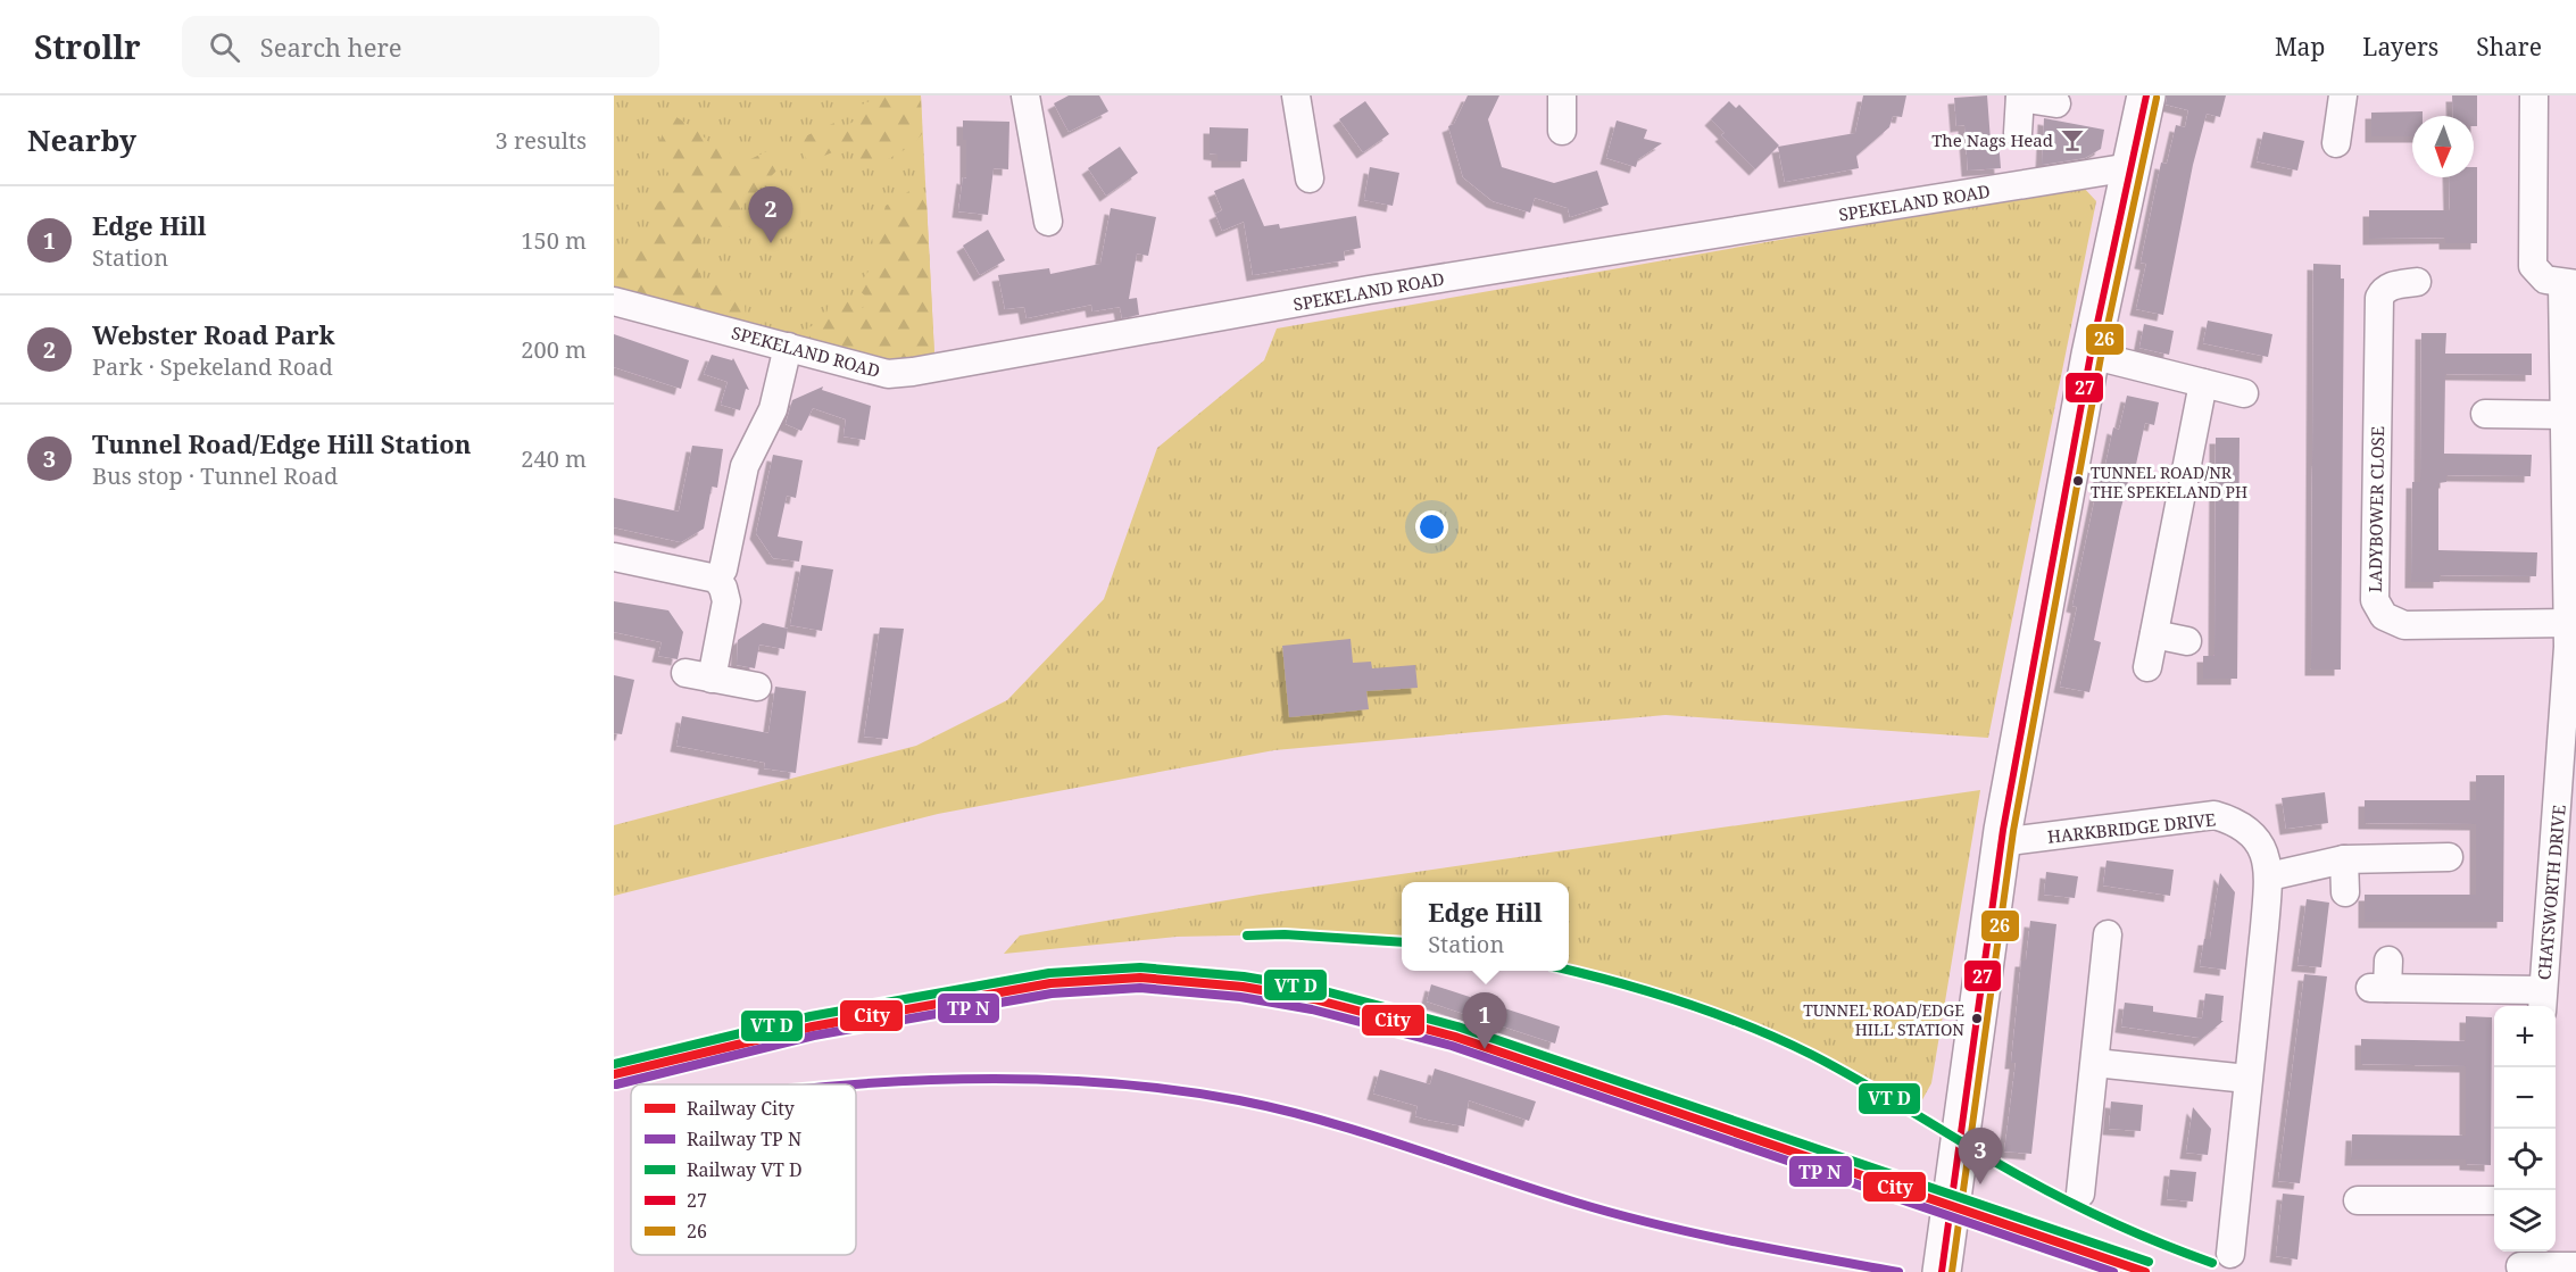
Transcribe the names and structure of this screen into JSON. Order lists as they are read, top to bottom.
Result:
{
  "streets": {
    "street": [
      "SPEKELAND ROAD",
      "LADYBOWER CLOSE",
      "HARKBRIDGE DRIVE",
      "CHATSWORTH DRIVE"
    ]
  },
  "crossings": [
    ["LADYBOWER CLOSE", "CHATSWORTH DRIVE"]
  ],
  "places": {
    "bar": ["The Nags Head"],
    "other": ["TUNNEL ROAD/NR THE SPEKELAND PH", "TUNNEL ROAD/EDGE HILL STATION"]
  },
  "lines": ["transit line 27", "transit line 26", "rail line City"],
  "legend": [
    "Railway City",
    "Railway TP N",
    "Railway VT D",
    "27",
    "26"
  ],
  "north": "bottom",
  "page": {
    "header": "Strollr",
    "search": "Search here",
    "nav": ["Map", "Layers", "Share"],
    "heading": ["Nearby", "3 results"],
    "list": [
      {
        "mark": "1",
        "name": "Edge Hill",
        "note": "Station",
        "value": "150 m"
      },
      {
        "mark": "2",
        "name": "Webster Road Park",
        "note": "Park · Spekeland Road",
        "value": "200 m"
      },
      {
        "mark": "3",
        "name": "Tunnel Road/Edge Hill Station",
        "note": "Bus stop · Tunnel Road",
        "value": "240 m"
      }
    ],
    "pins": ["2", "1", "3"],
    "popup": ["Edge Hill", "Station"],
    "map_buttons": ["+", "−"]
  }
}
